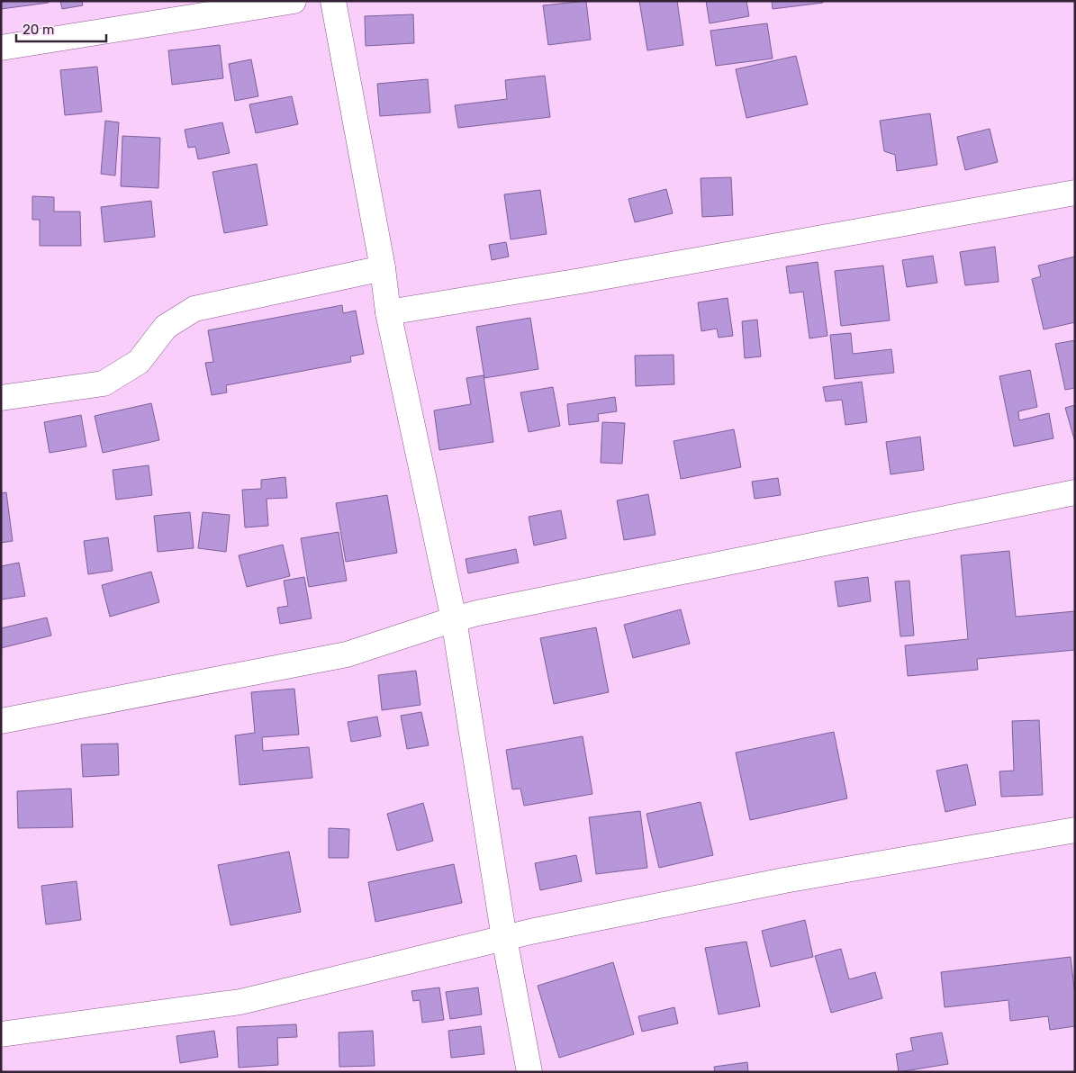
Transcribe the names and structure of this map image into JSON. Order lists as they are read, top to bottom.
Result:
{
  "scale_bar": "20 m"
}
